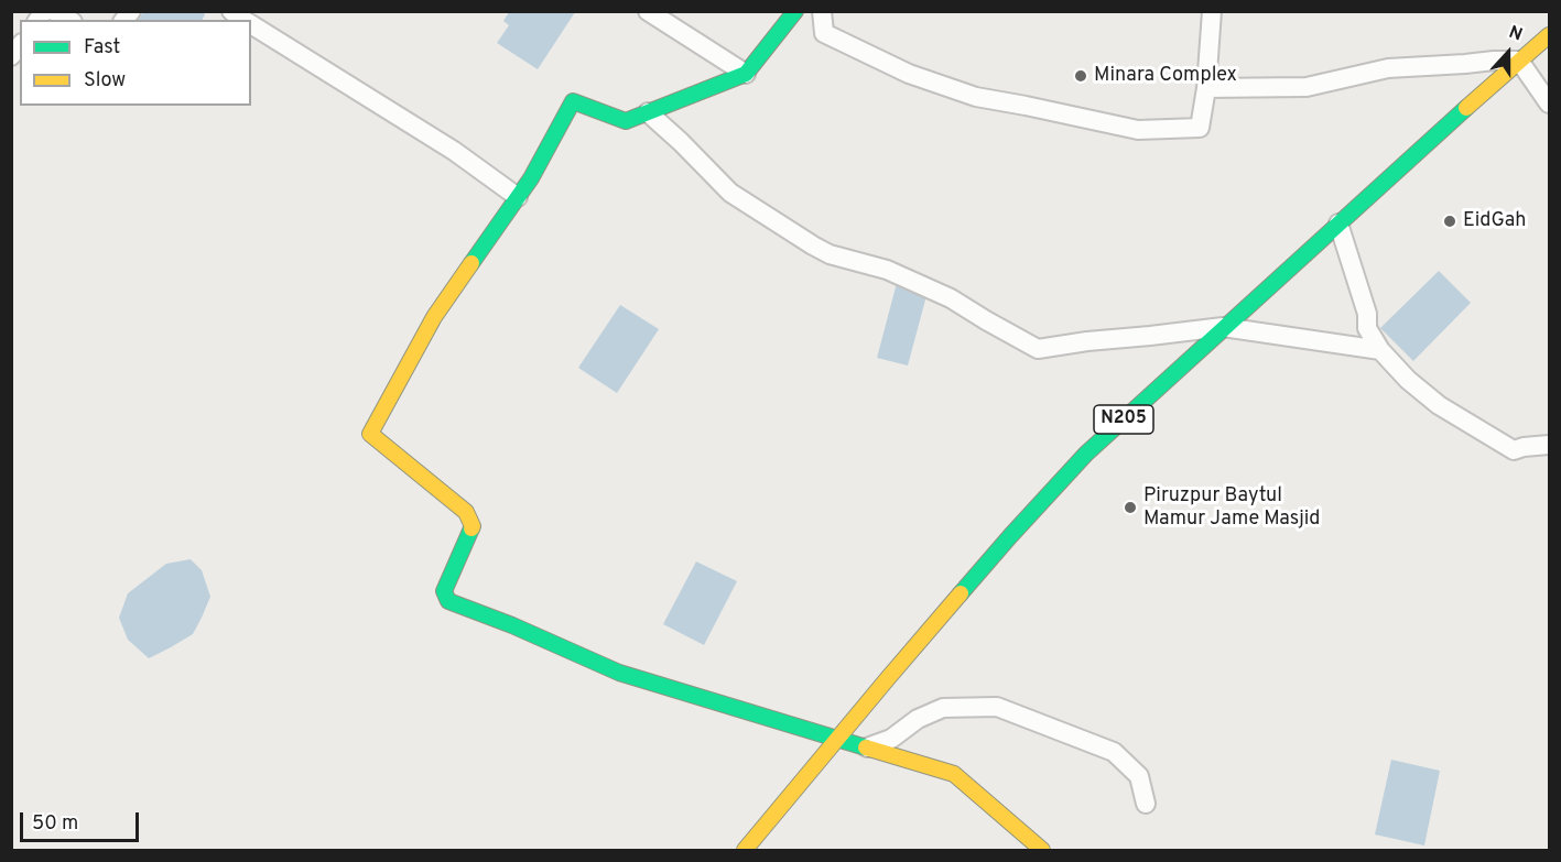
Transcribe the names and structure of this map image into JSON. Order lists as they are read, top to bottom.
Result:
{
  "streets": {
    "main road": ["N205"]
  },
  "places": ["Minara Complex", "EidGah", "Piruzpur Baytul Mamur Jame Masjid"],
  "legend": ["Fast", "Slow"],
  "scale_bar": "50 m",
  "north": "top"
}
